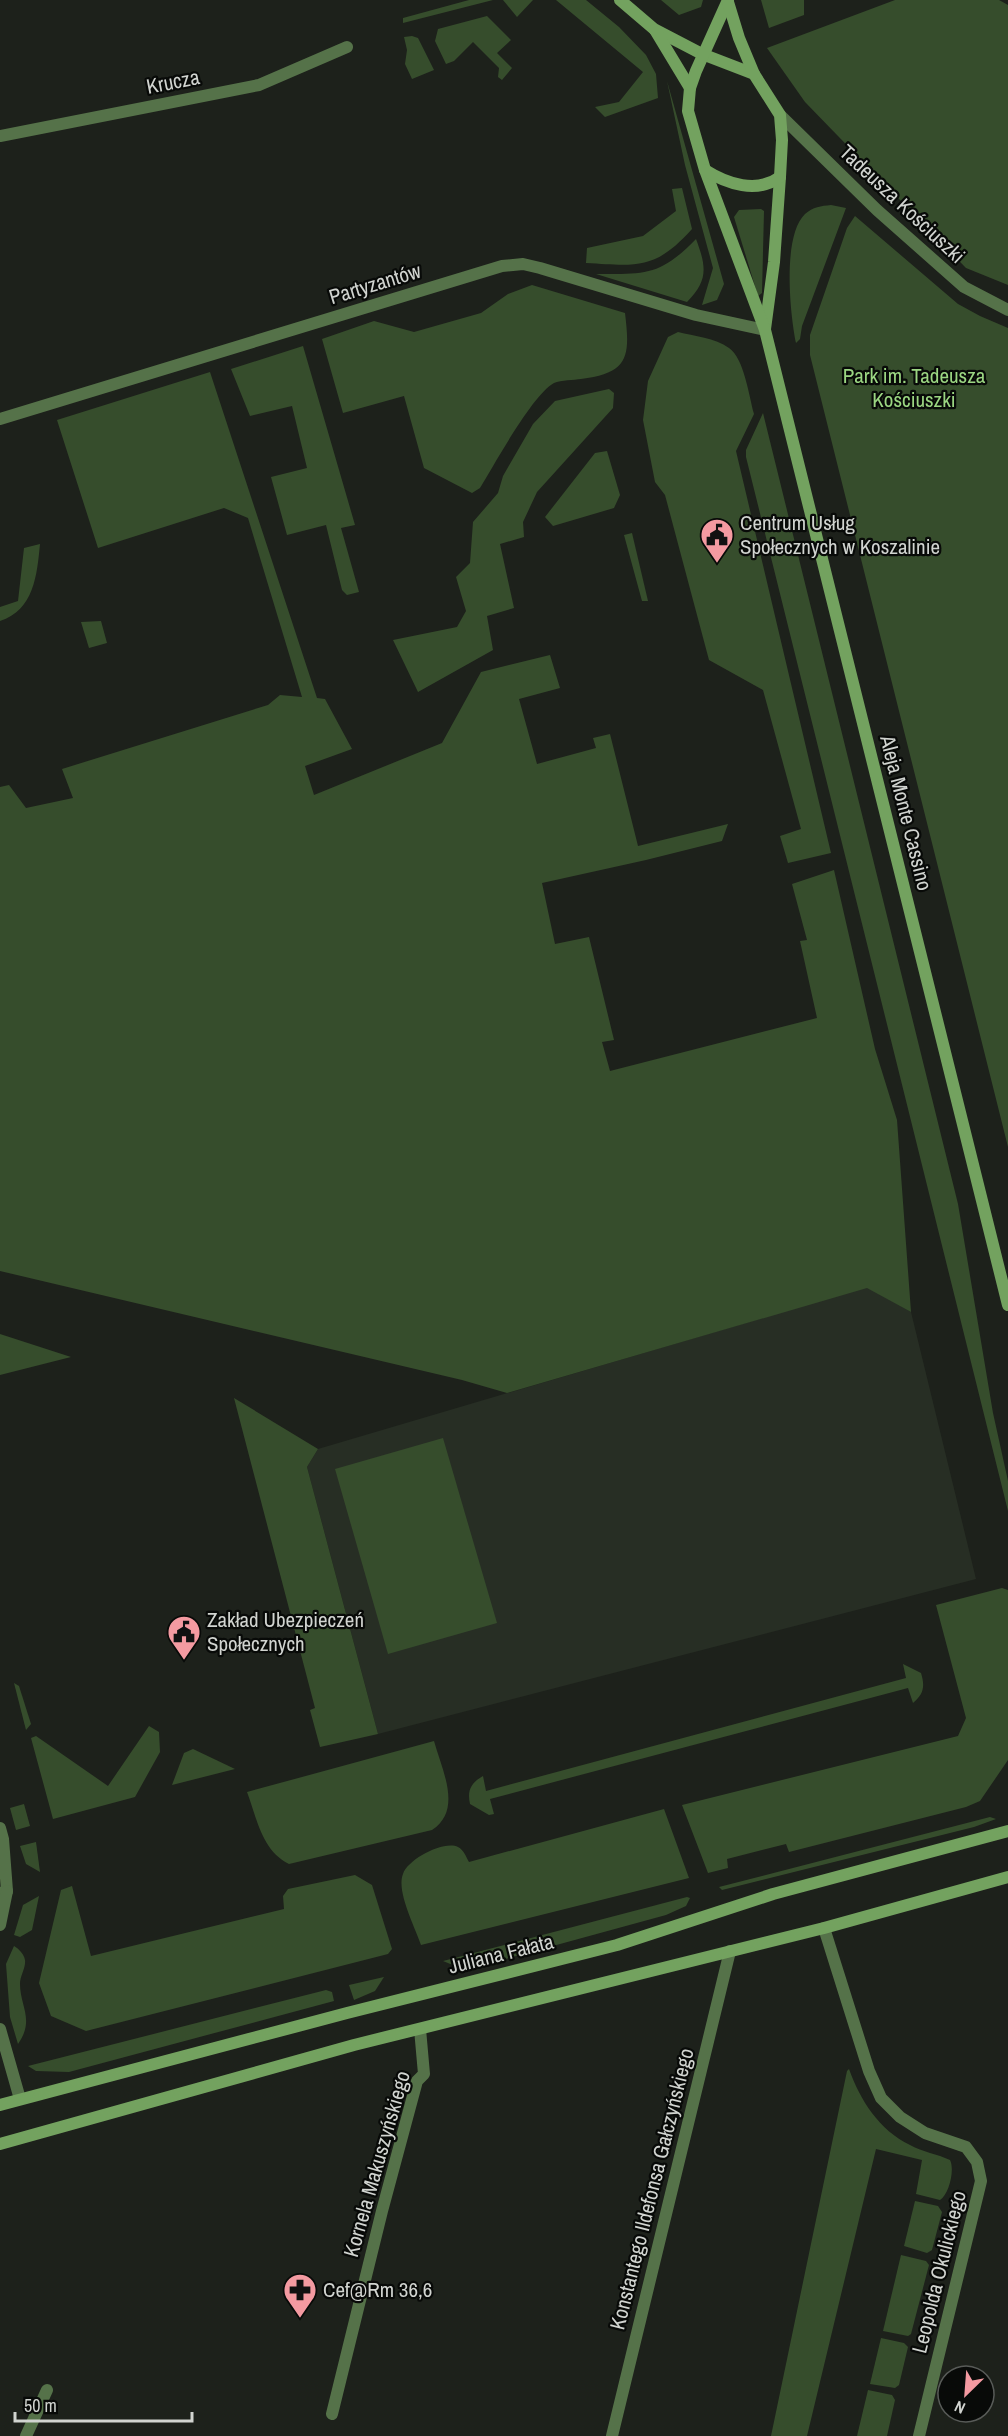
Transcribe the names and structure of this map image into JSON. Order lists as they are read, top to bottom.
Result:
{
  "streets": {
    "street": [
      "Krucza",
      "Tadeusza Kościuszki",
      "Partyzantów",
      "Aleja Monte Cassino",
      "Juliana Fałata",
      "Kornela Makuszyńskiego",
      "Konstantego Ildefonsa Gałczyńskiego",
      "Leopolda Okulickiego"
    ]
  },
  "crossings": [
    ["Tadeusza Kościuszki", "Aleja Monte Cassino"],
    ["Partyzantów", "Aleja Monte Cassino"]
  ],
  "parks": ["Park im. Tadeusza Kościuszki"],
  "places": {
    "public building": ["Centrum Usług Społecznych w Koszalinie", "Zakład Ubezpieczeń Społecznych"],
    "pharmacy": ["Cef@Rm 36,6"]
  },
  "scale_bar": "50 m",
  "north": "bottom left"
}
